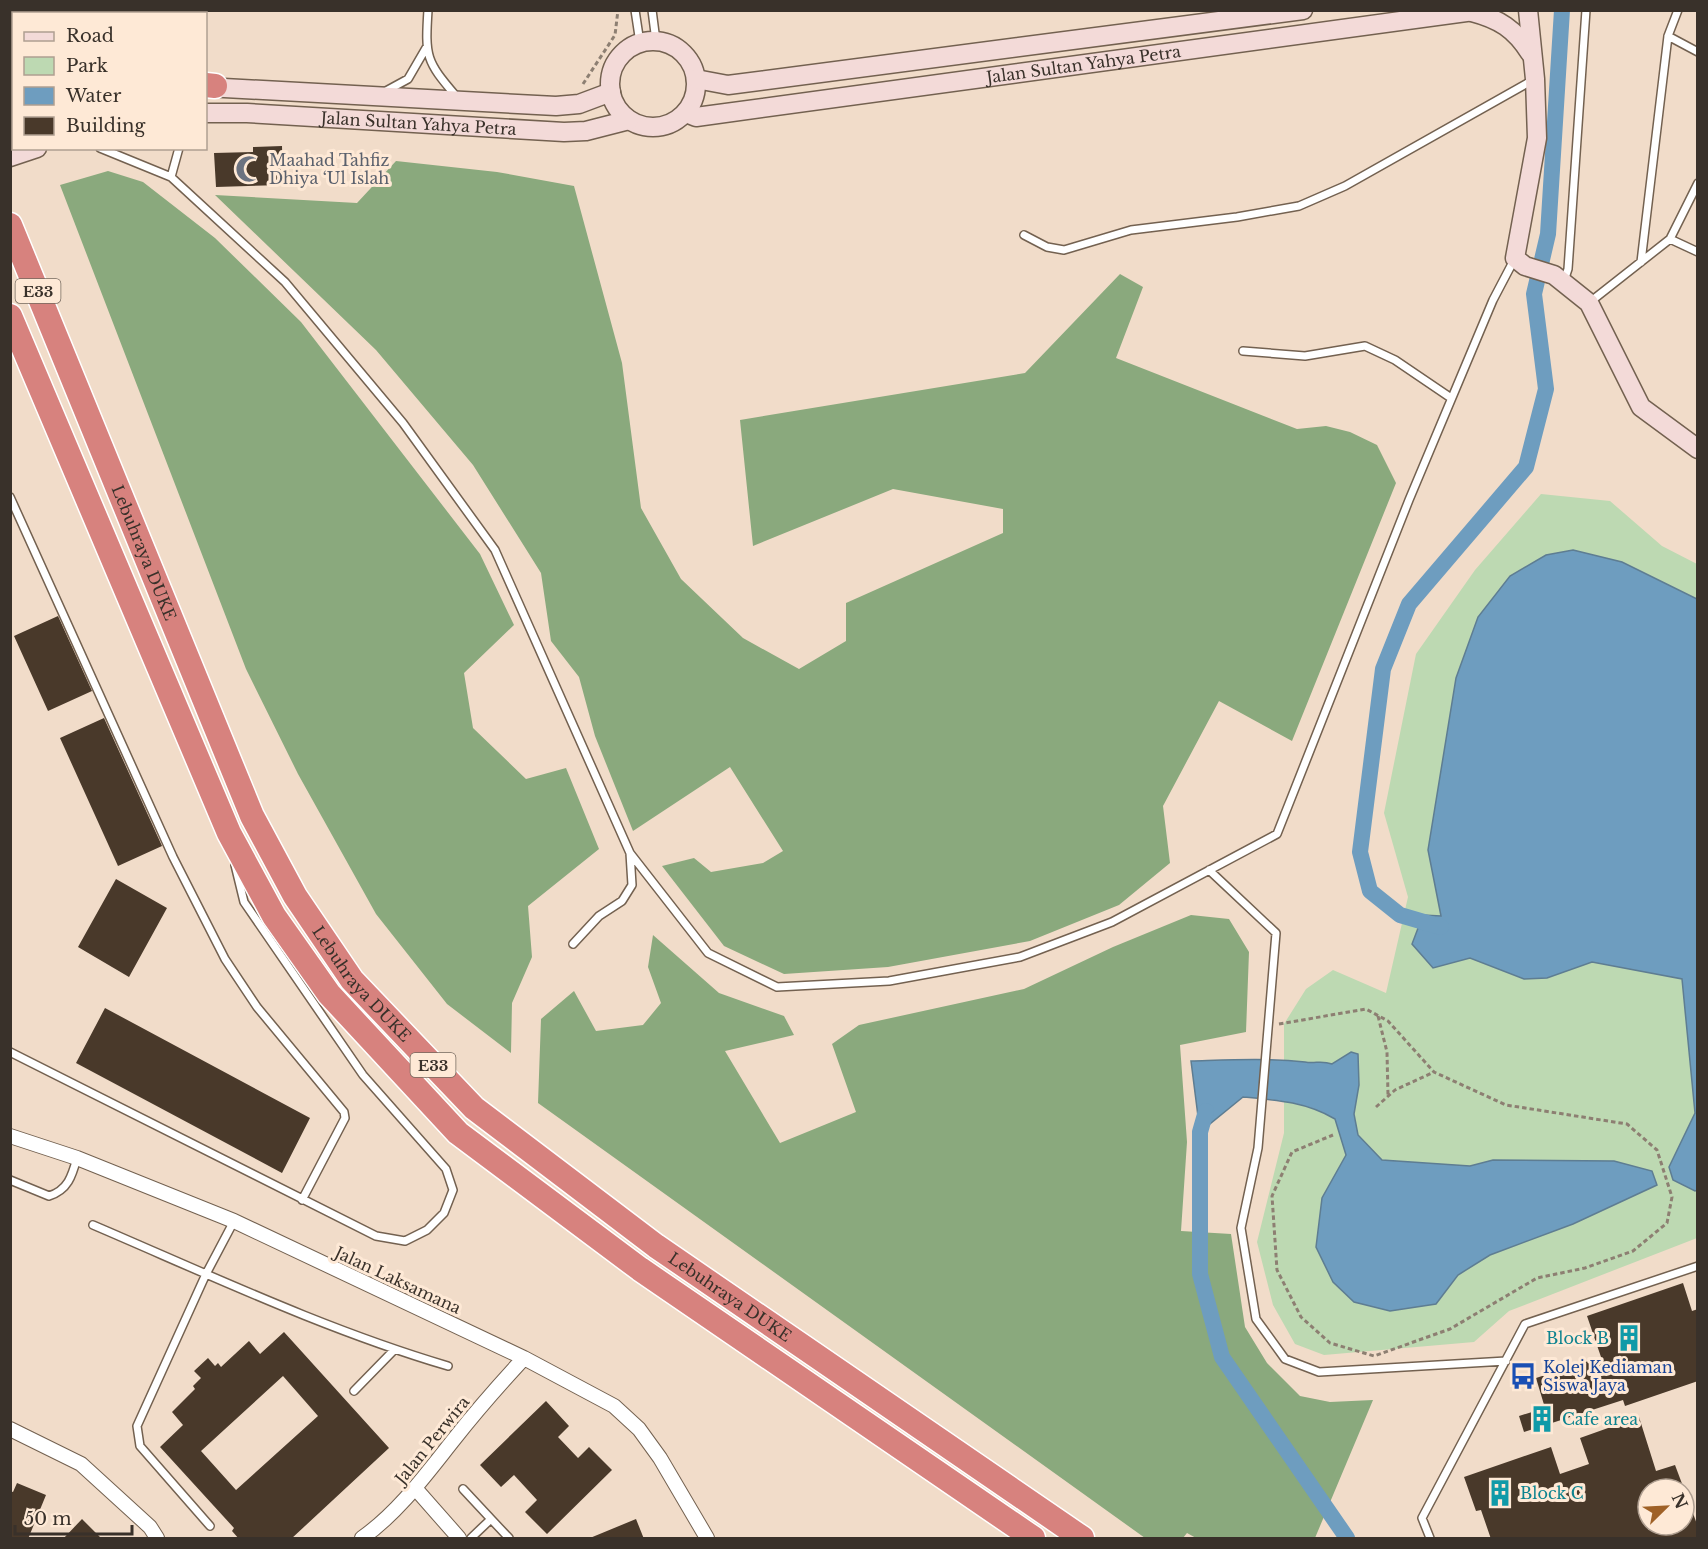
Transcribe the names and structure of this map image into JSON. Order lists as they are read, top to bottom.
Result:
{
  "streets": {
    "highway": ["E33", "Lebuhraya DUKE"],
    "main road": ["Jalan Sultan Yahya Petra"],
    "street": ["Jalan Laksamana", "Jalan Perwira"]
  },
  "crossings": [
    ["Jalan Laksamana", "Jalan Perwira"]
  ],
  "places": {
    "mosque": ["Maahad Tahfiz Dhiya ‘Ul Islah"],
    "building": ["Block B", "Cafe area", "Block C"],
    "bus stop": ["Kolej Kediaman Siswa Jaya"]
  },
  "legend": [
    "Road",
    "Park",
    "Water",
    "Building"
  ],
  "scale_bar": "50 m",
  "north": "top right"
}
